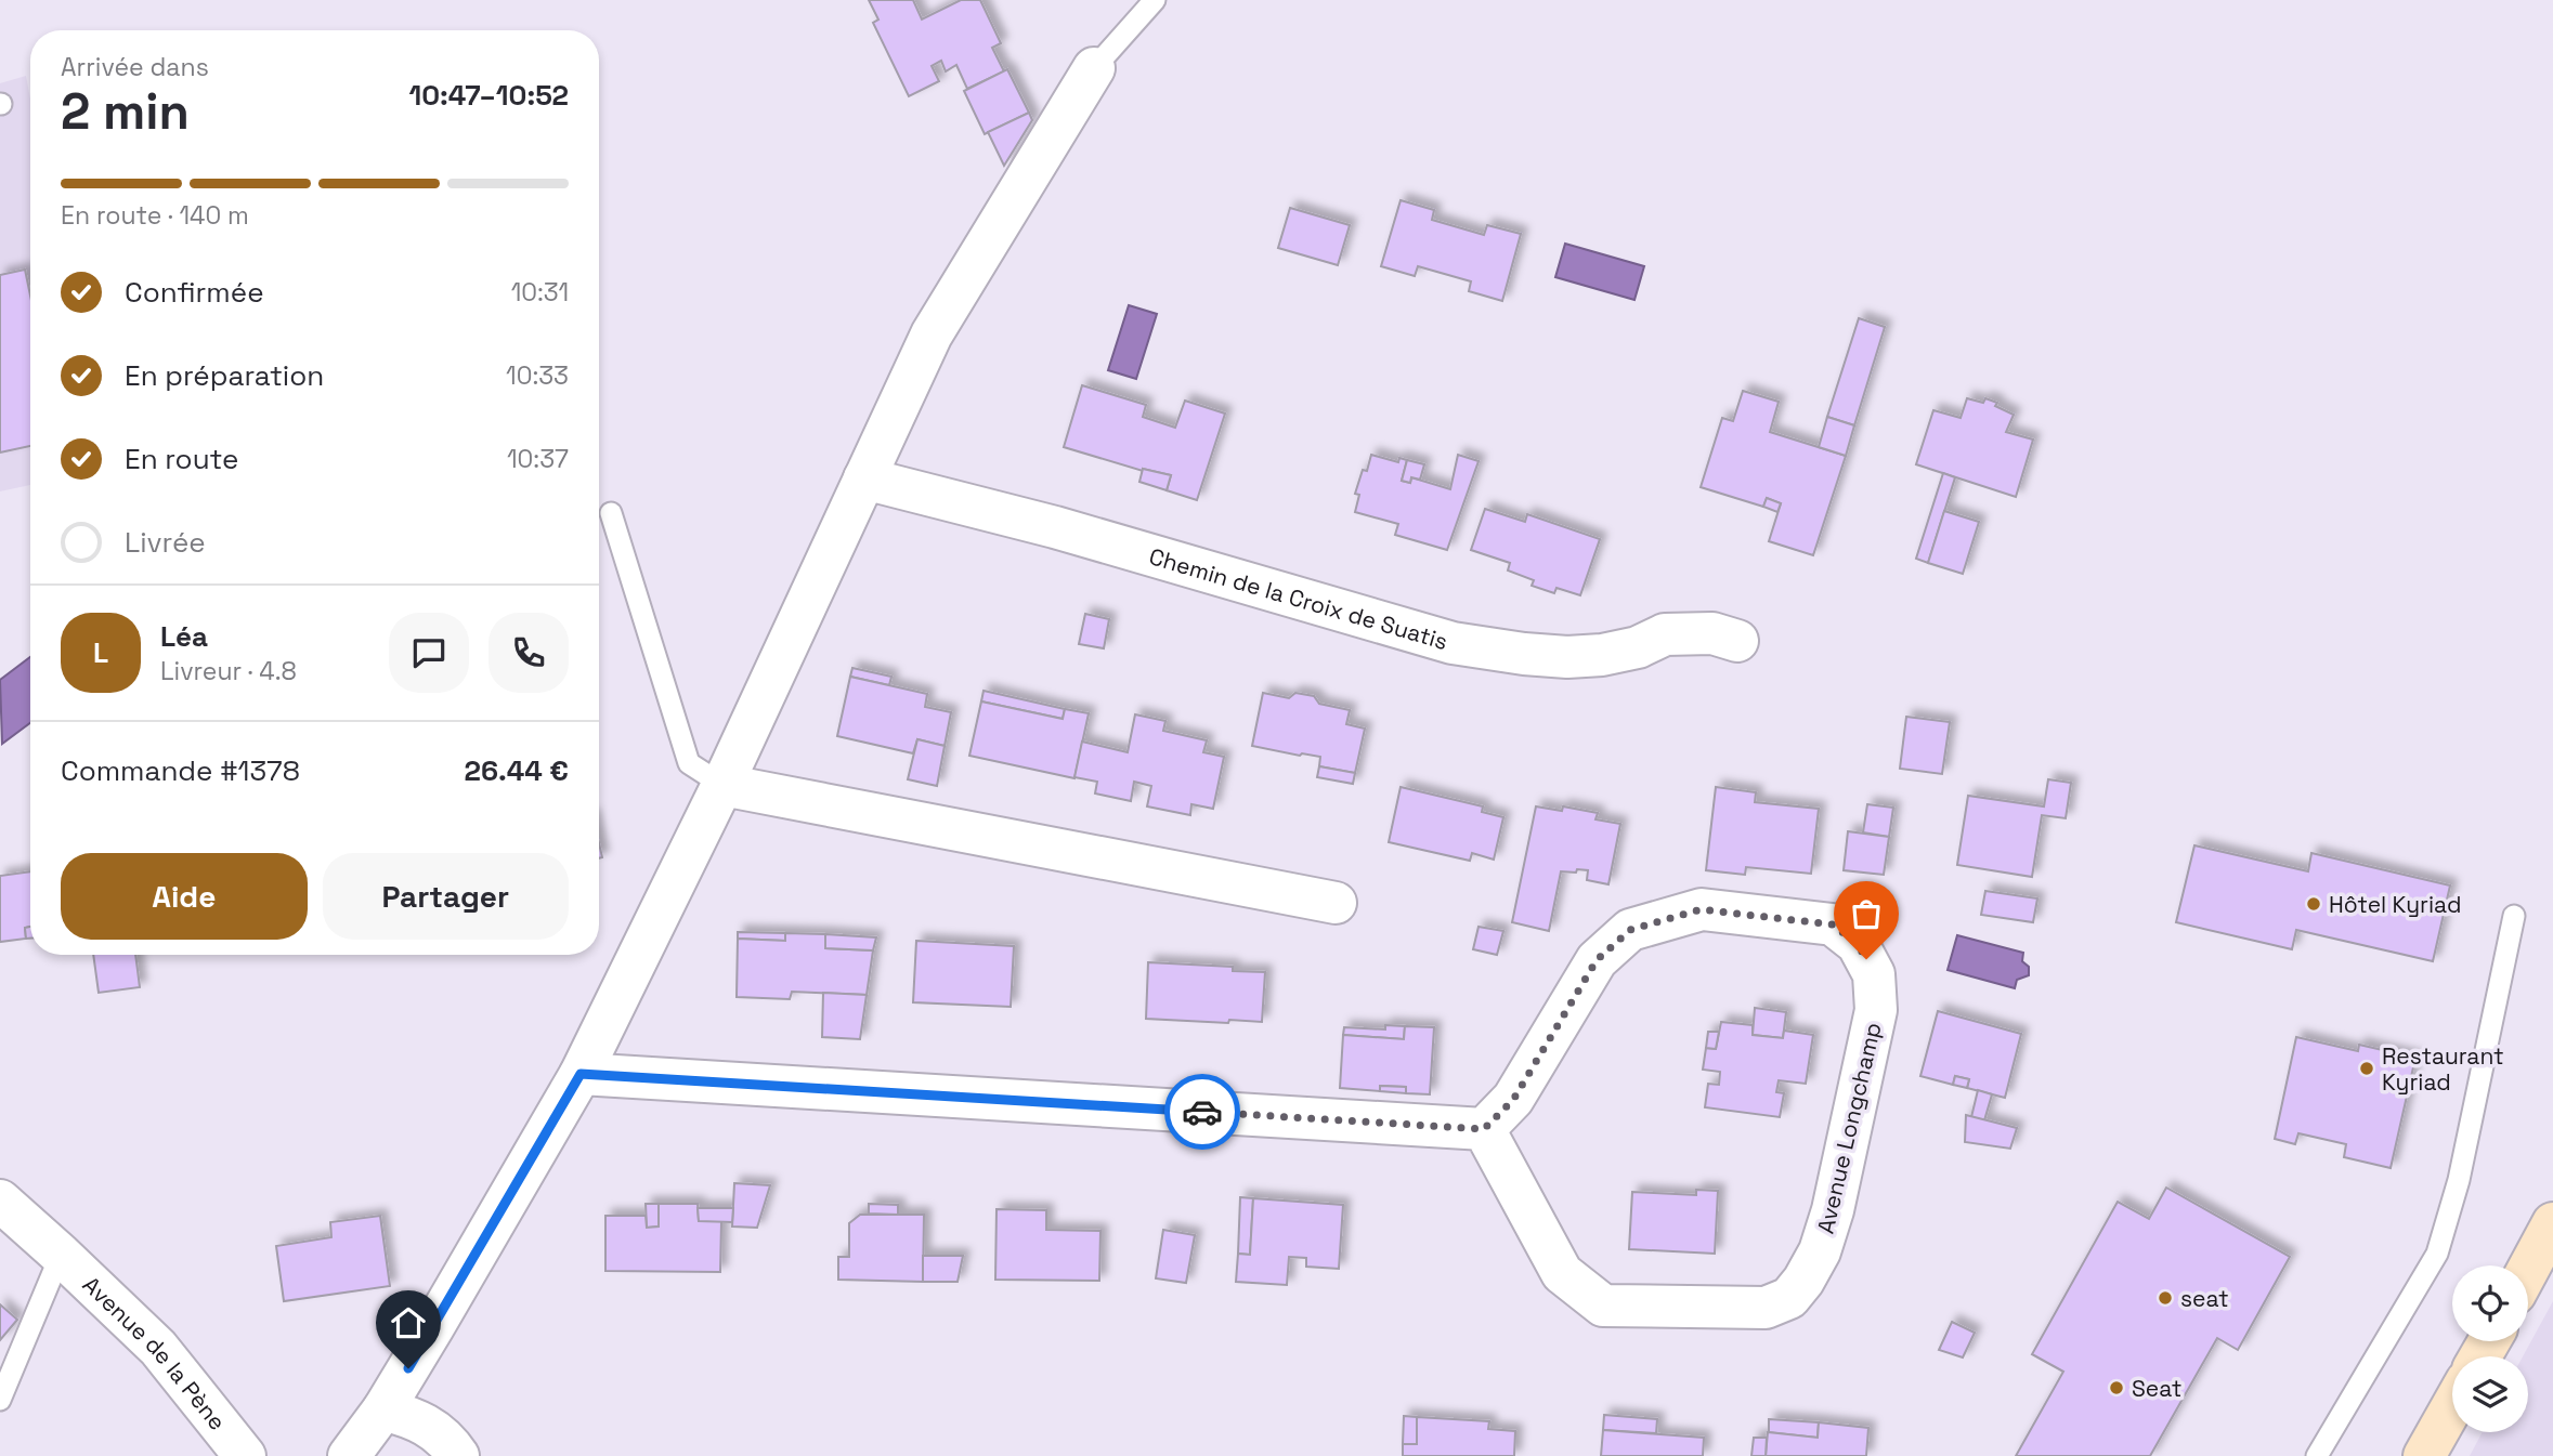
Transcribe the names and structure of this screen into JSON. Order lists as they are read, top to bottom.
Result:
{
  "streets": {
    "street": ["Chemin de la Croix de Suatis", "Avenue Longchamp", "Avenue de la Pène"]
  },
  "places": [
    "Hôtel Kyriad",
    "Restaurant Kyriad",
    "seat",
    "Seat"
  ],
  "page": {
    "heading": ["2 min", "Arrivée dans", "10:47–10:52"],
    "panel": [
      "Léa",
      "Livreur · 4.8",
      "Commande #1378",
      "26.44 €"
    ],
    "bar": "En route · 140 m",
    "list": [
      ["Confirmée", "10:31"],
      ["En préparation", "10:33"],
      ["En route", "10:37"],
      "Livrée"
    ],
    "round": "L",
    "buttons": ["Aide", "Partager"]
  }
}
